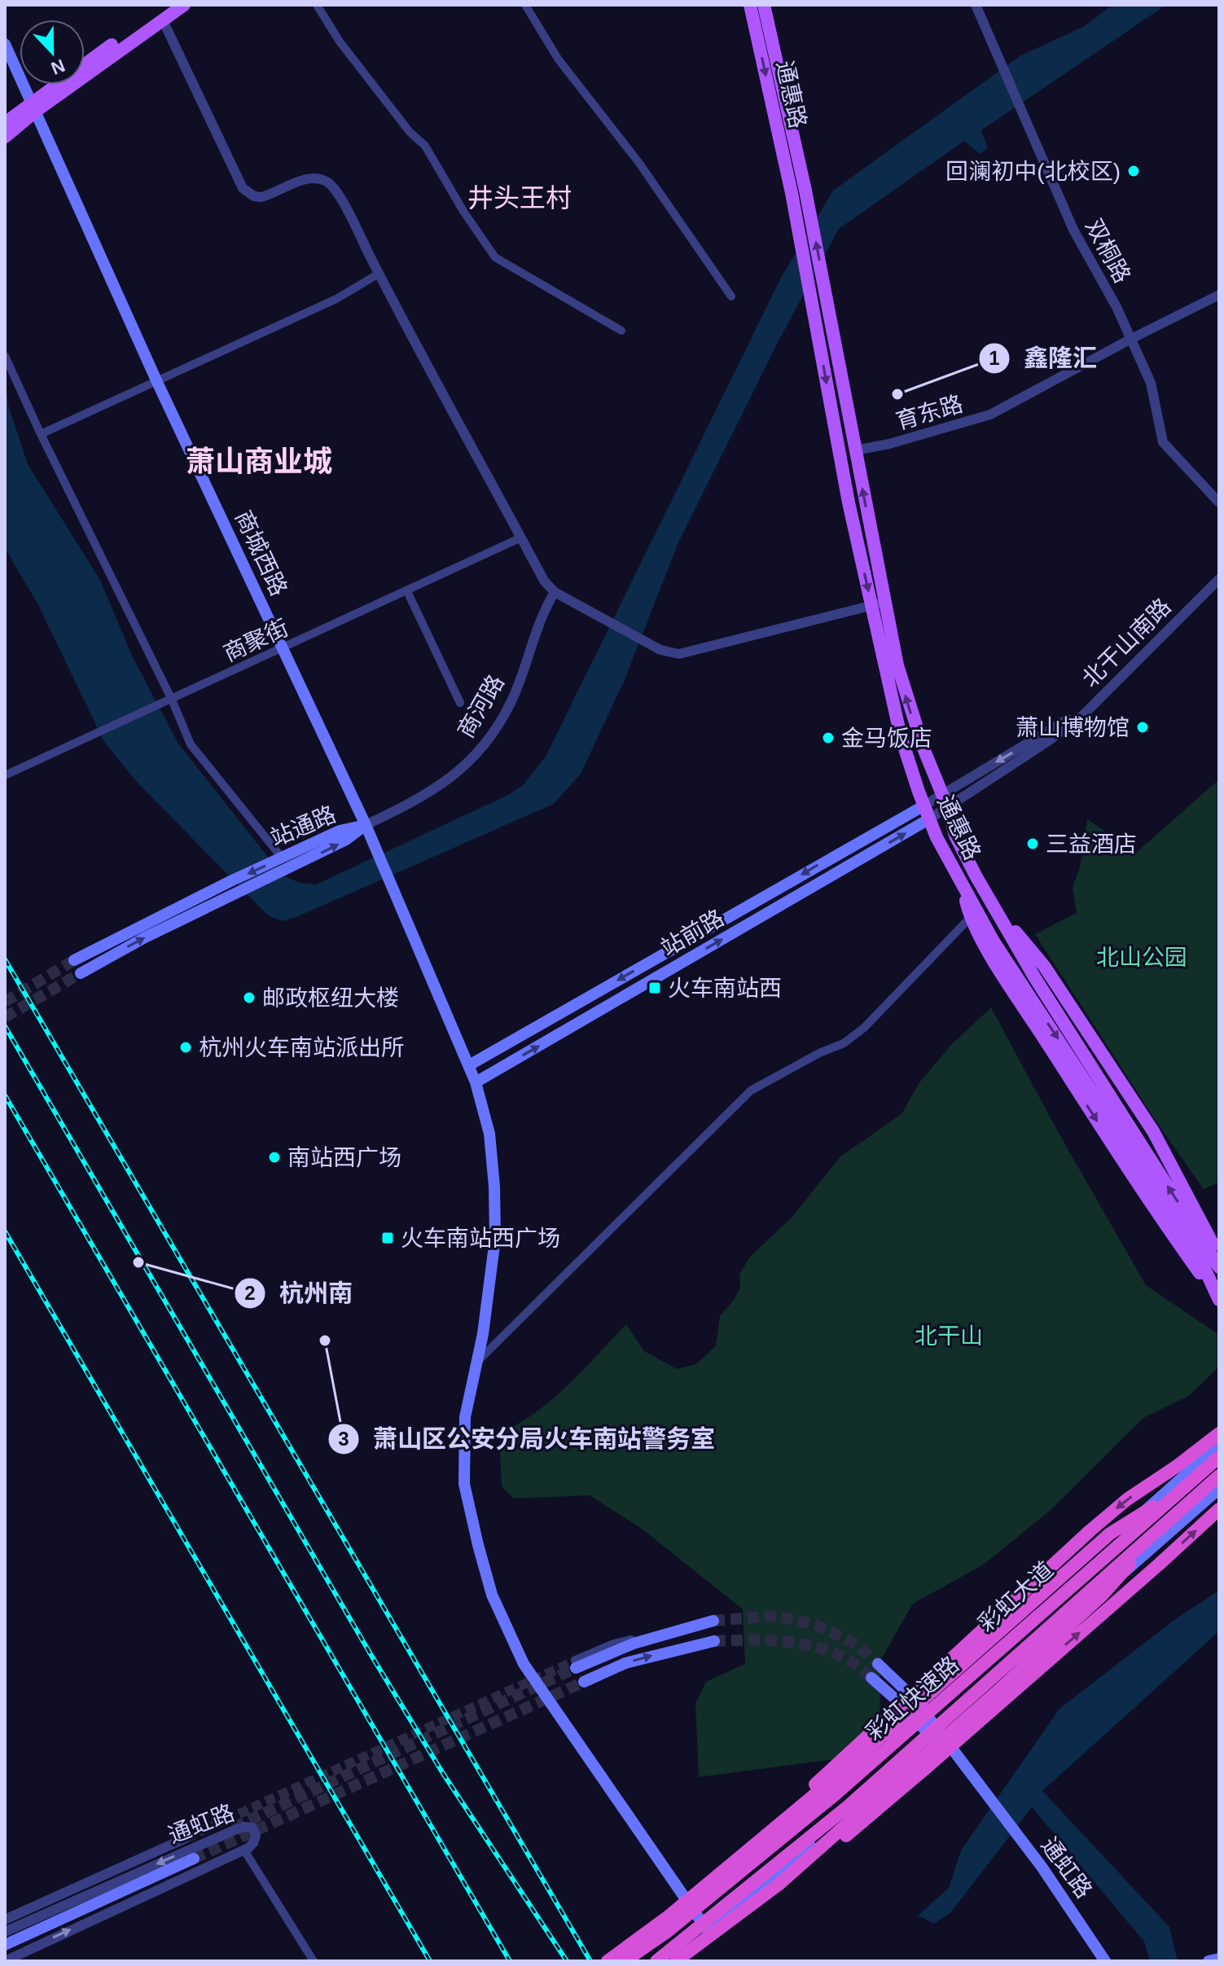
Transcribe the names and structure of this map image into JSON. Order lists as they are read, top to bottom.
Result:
{
  "streets": {
    "highway": ["彩虹快速路"],
    "main road": [
      "通惠路",
      "商城西路",
      "站通路",
      "站前路",
      "彩虹大道",
      "通虹路"
    ],
    "street": [
      "双桐路",
      "育东路",
      "商聚街",
      "北干山南路",
      "商河路"
    ]
  },
  "crossings": [
    ["通惠路", "育东路"],
    ["通惠路", "北干山南路"],
    ["通惠路", "站前路"],
    ["双桐路", "育东路"],
    ["商城西路", "商聚街"],
    ["商城西路", "商河路"],
    ["商城西路", "站通路"],
    ["商城西路", "站前路"],
    ["商城西路", "彩虹大道"],
    ["商城西路", "通虹路"],
    ["北干山南路", "站前路"],
    ["商河路", "站通路"],
    ["彩虹大道", "通虹路"]
  ],
  "districts": ["井头王村", "萧山商业城"],
  "parks": ["北山公园", "北干山"],
  "places": {
    "other": [
      "回澜初中(北校区)",
      "鑫隆汇",
      "萧山博物馆",
      "金马饭店",
      "三益酒店",
      "邮政枢纽大楼",
      "杭州火车南站派出所",
      "南站西广场",
      "杭州南",
      "萧山区公安分局火车南站警务室"
    ],
    "transit": ["火车南站西", "火车南站西广场"]
  },
  "north": "bottom"
}
